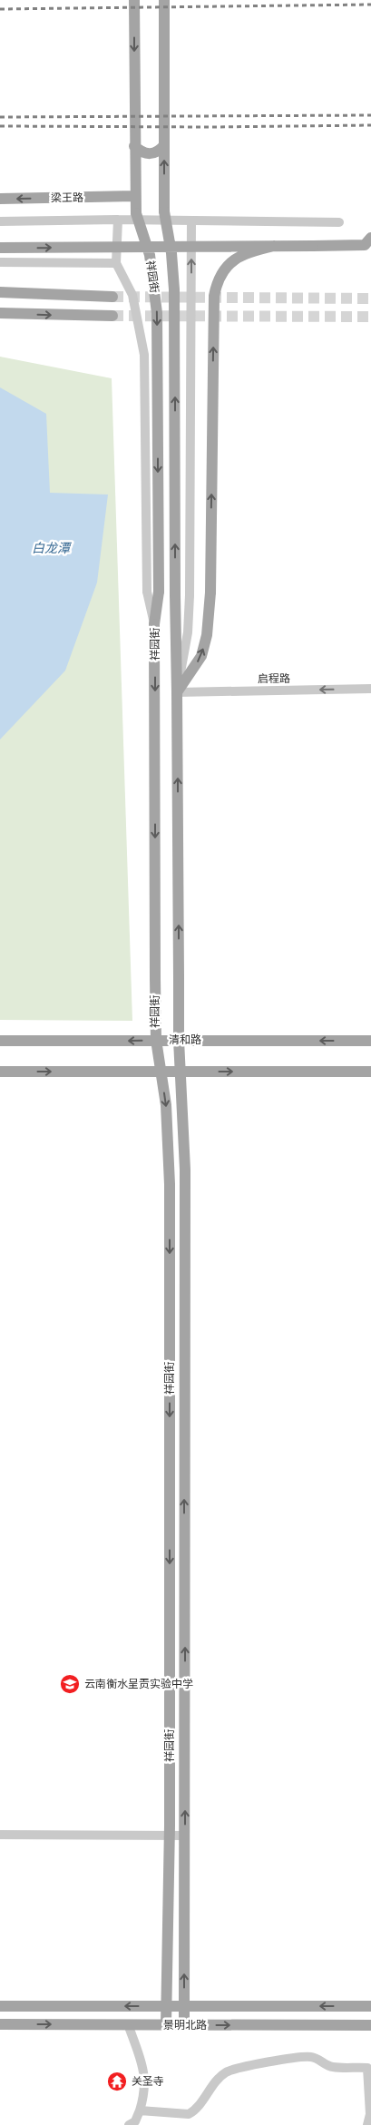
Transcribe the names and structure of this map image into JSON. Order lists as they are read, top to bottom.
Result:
{
  "streets": {
    "main road": [
      "梁王路",
      "祥园街",
      "清和路",
      "景明北路"
    ],
    "street": ["启程路"]
  },
  "crossings": [
    ["梁王路", "祥园街"],
    ["祥园街", "启程路"],
    ["祥园街", "清和路"],
    ["祥园街", "景明北路"]
  ],
  "one_way": ["启程路"],
  "water": ["白龙潭"],
  "places": {
    "school or university": ["云南衡水呈贡实验中学"],
    "temple": ["关圣寺"]
  }
}
